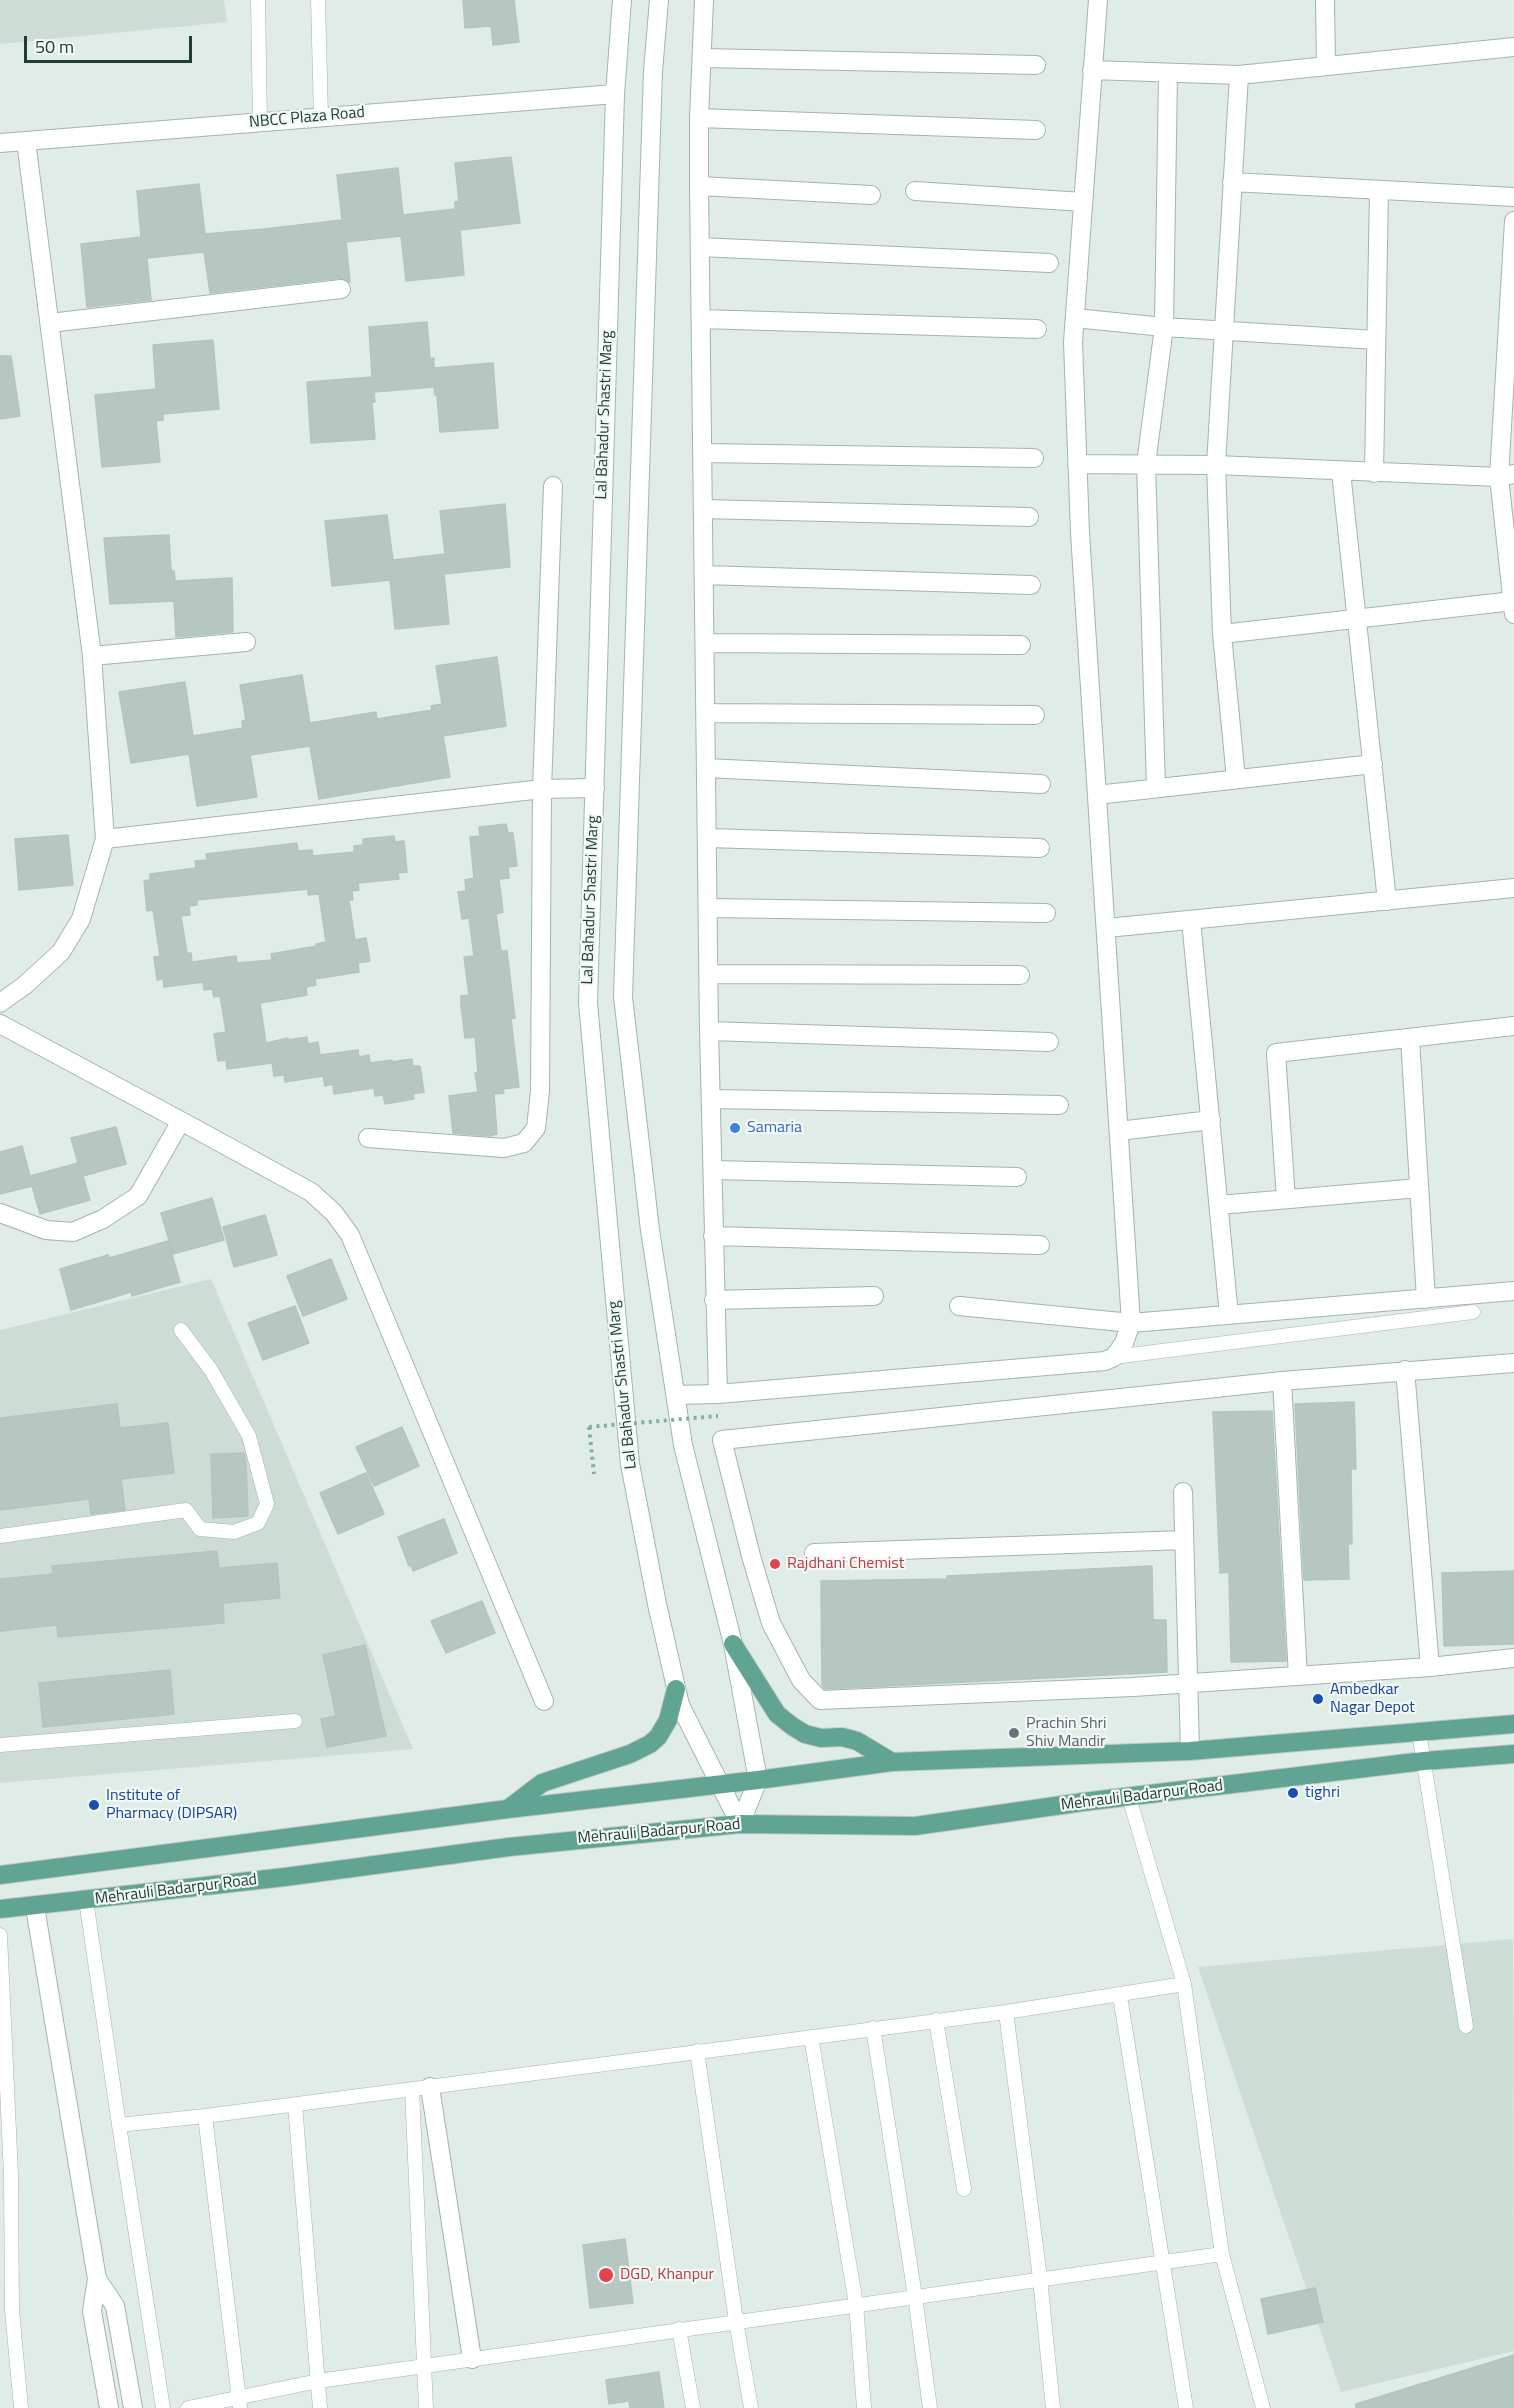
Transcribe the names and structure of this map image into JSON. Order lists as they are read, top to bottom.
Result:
{
  "streets": {
    "main road": ["Mehrauli Badarpur Road"],
    "street": ["NBCC Plaza Road", "Lal Bahadur Shastri Marg"]
  },
  "crossings": [
    ["NBCC Plaza Road", "Lal Bahadur Shastri Marg"],
    ["Lal Bahadur Shastri Marg", "Mehrauli Badarpur Road"]
  ],
  "places": [
    "Samaria",
    "Rajdhani Chemist",
    "Ambedkar Nagar Depot",
    "Prachin Shri Shiv Mandir",
    "tighri",
    "Institute of Pharmacy (DIPSAR)",
    "DGD, Khanpur"
  ],
  "scale_bar": "50 m"
}
